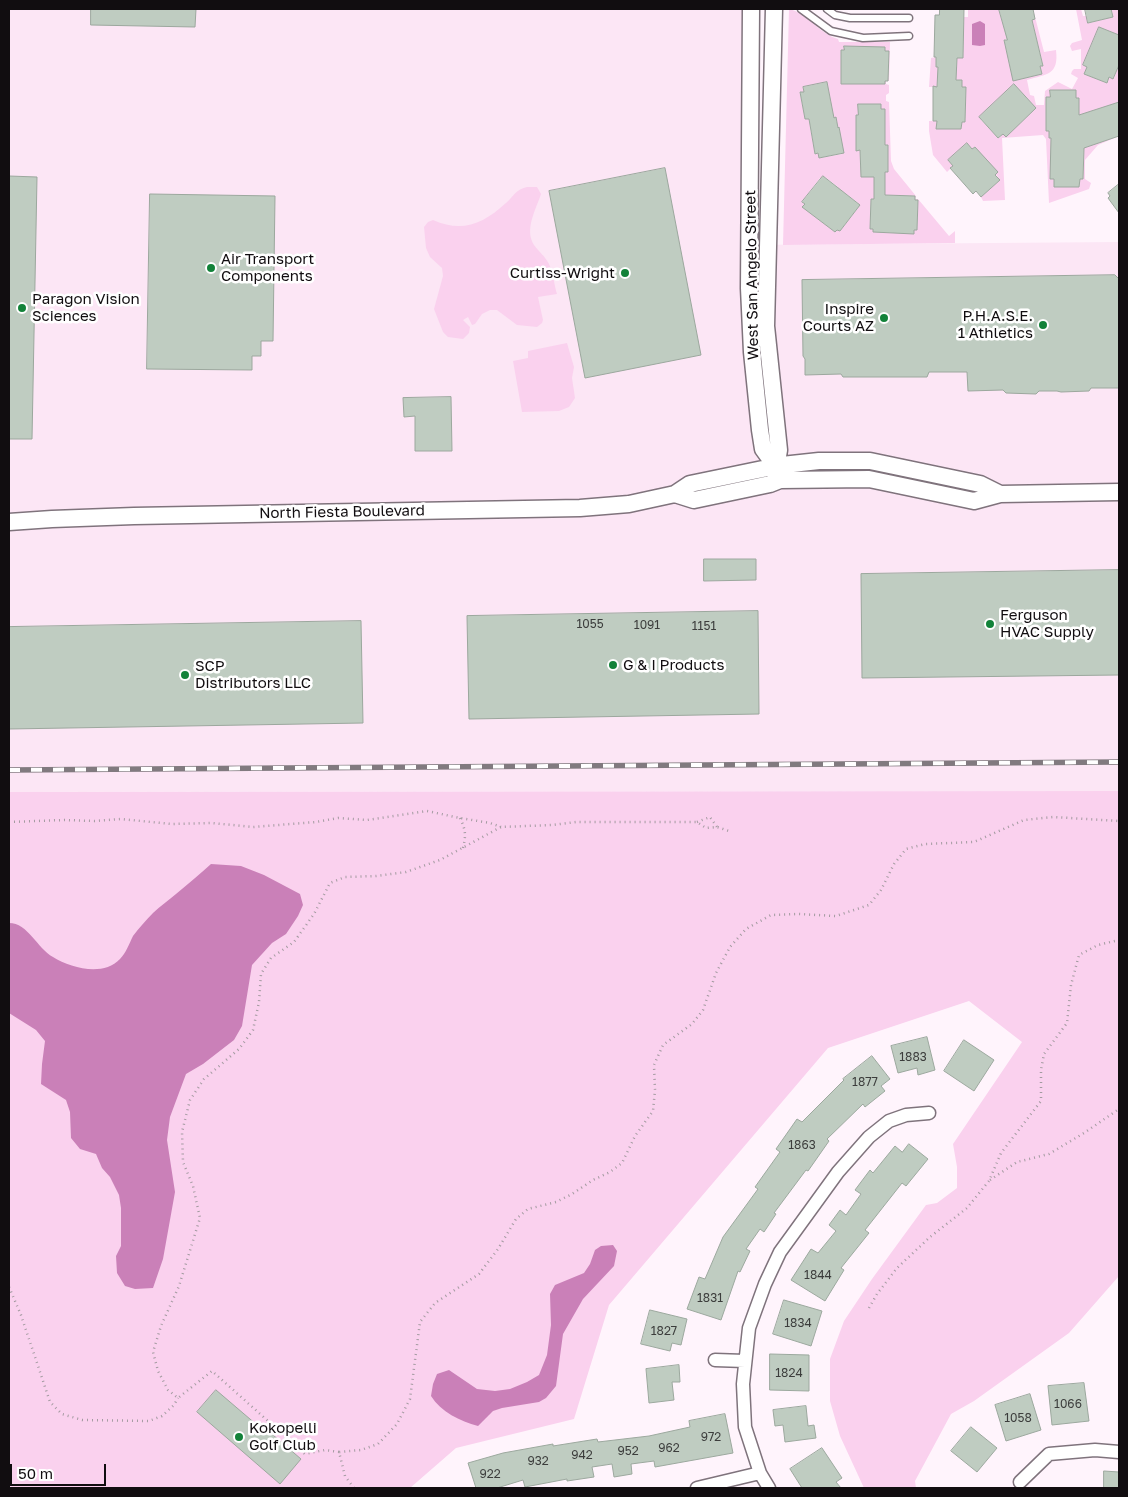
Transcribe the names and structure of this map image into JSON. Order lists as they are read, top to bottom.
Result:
{
  "streets": {
    "street": ["West San Angelo Street", "North Fiesta Boulevard"]
  },
  "crossings": [
    ["West San Angelo Street", "North Fiesta Boulevard"]
  ],
  "places": [
    "Air Transport Components",
    "Curtiss-Wright",
    "Paragon Vision Sciences",
    "Inspire Courts AZ",
    "P.H.A.S.E. 1 Athletics",
    "Ferguson HVAC Supply",
    "G & I Products",
    "SCP Distributors LLC",
    "Kokopelli Golf Club"
  ],
  "house_numbers": [
    "1055",
    "1091",
    "1151",
    "1883",
    "1877",
    "1863",
    "1844",
    "1831",
    "1834",
    "1827",
    "1824",
    "1066",
    "1058",
    "972",
    "962",
    "952",
    "942",
    "932",
    "922"
  ],
  "scale_bar": "50 m"
}
